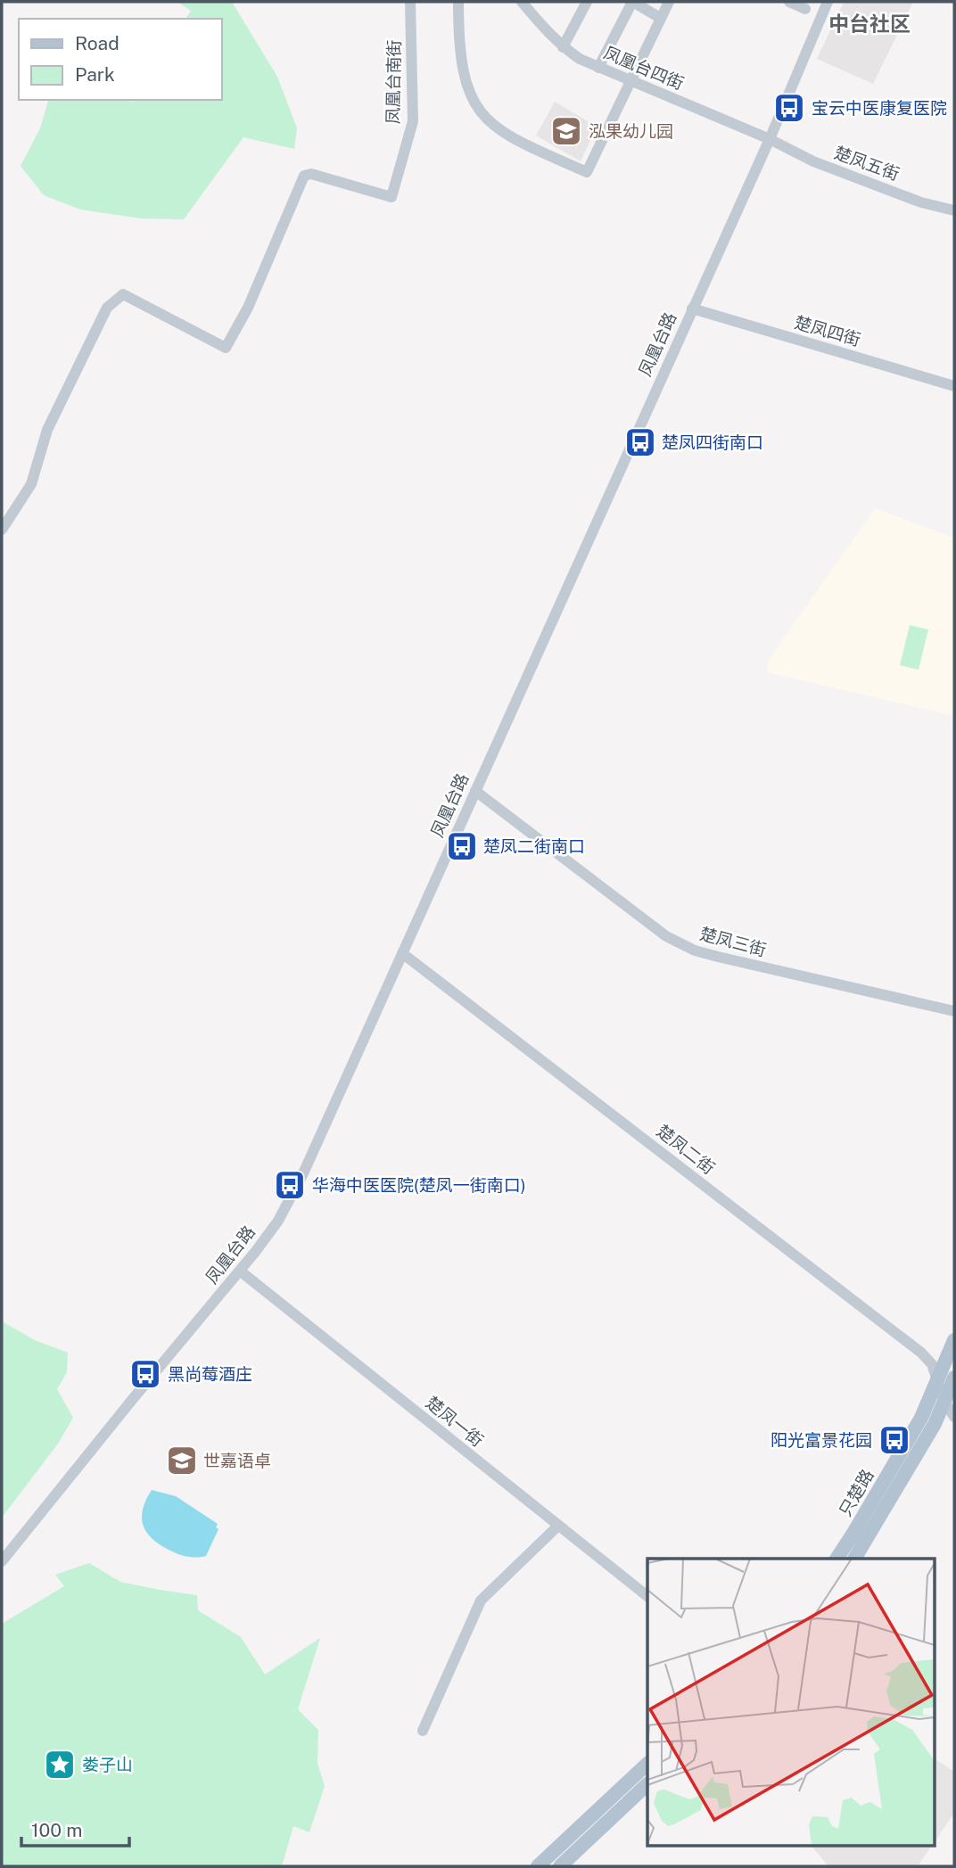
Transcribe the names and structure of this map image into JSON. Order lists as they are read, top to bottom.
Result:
{
  "streets": {
    "main road": ["只楚路"],
    "street": [
      "凤凰台四街",
      "凤凰台南街",
      "楚凤五街",
      "楚凤四街",
      "凤凰台路",
      "楚凤三街",
      "楚凤二街",
      "楚凤一街"
    ]
  },
  "crossings": [
    ["凤凰台四街", "楚凤五街"],
    ["凤凰台四街", "凤凰台路"],
    ["楚凤五街", "凤凰台路"],
    ["楚凤四街", "凤凰台路"],
    ["凤凰台路", "楚凤三街"],
    ["凤凰台路", "楚凤二街"],
    ["凤凰台路", "楚凤一街"],
    ["楚凤二街", "只楚路"]
  ],
  "districts": ["中台社区"],
  "places": {
    "bus stop": [
      "宝云中医康复医院",
      "楚凤四街南口",
      "楚凤二街南口",
      "华海中医医院(楚凤一街南口)",
      "黑尚莓酒庄",
      "阳光富景花园"
    ],
    "school or university": ["泓果幼儿园", "世嘉语卓"],
    "place": ["娄子山"]
  },
  "legend": ["Road", "Park"],
  "scale_bar": "100 m"
}
